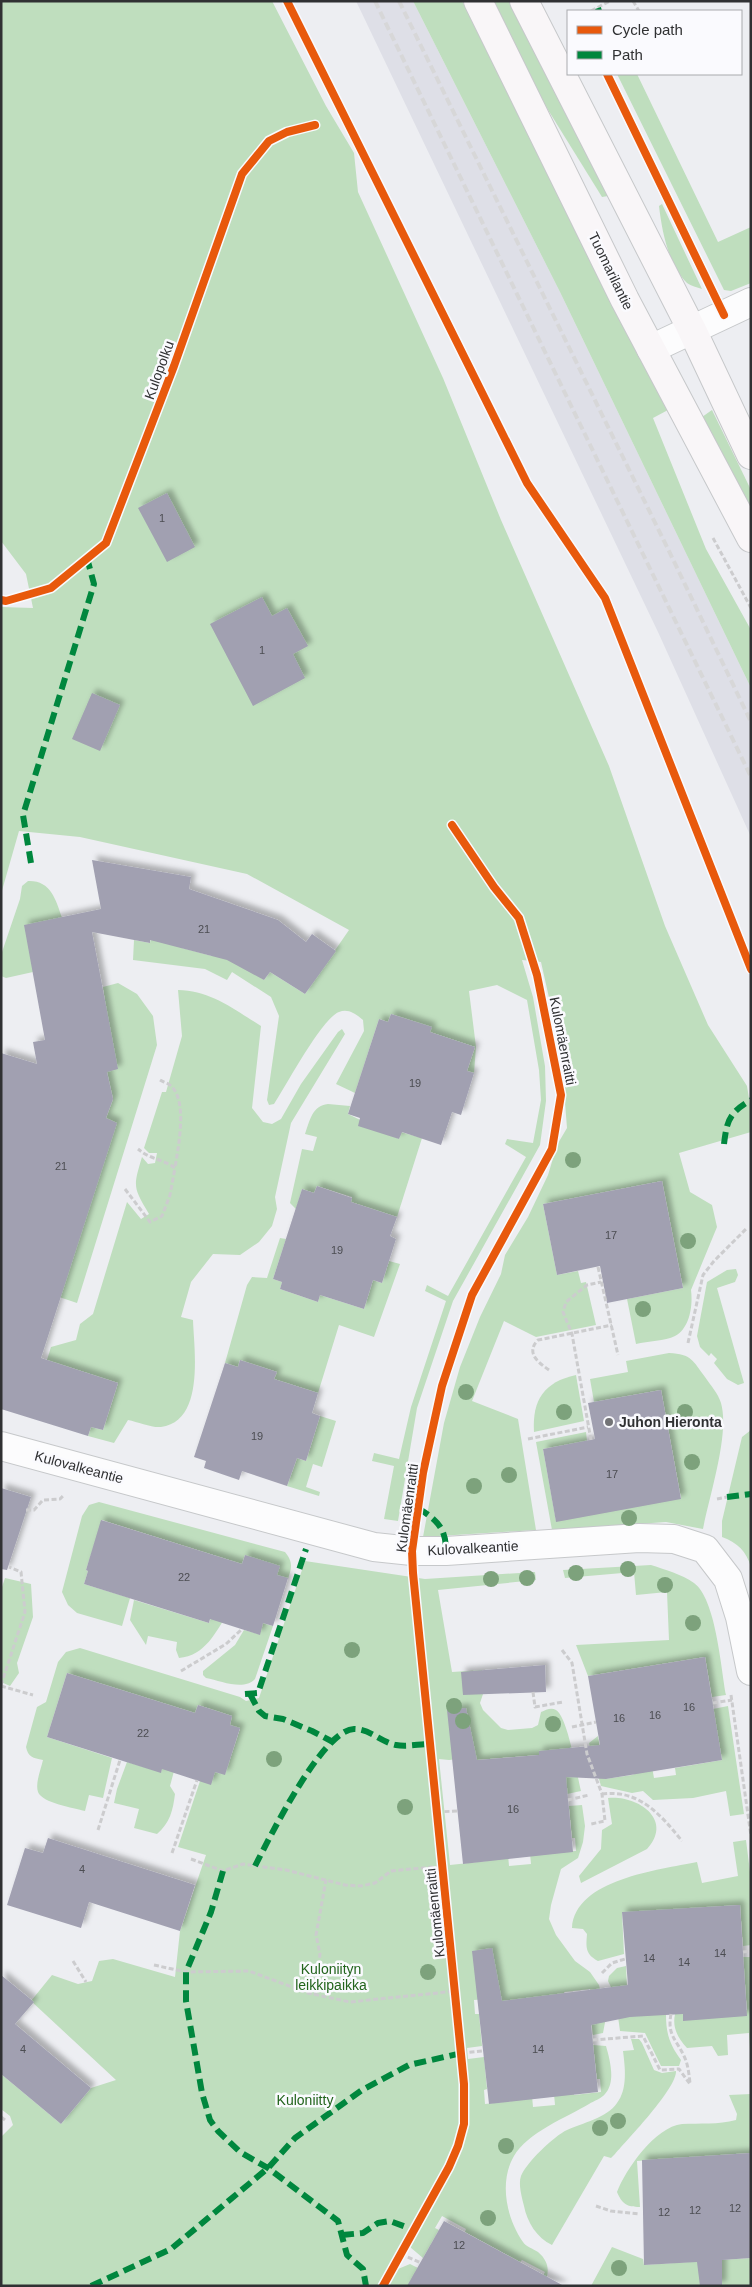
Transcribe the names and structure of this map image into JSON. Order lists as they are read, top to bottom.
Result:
{
  "streets": {
    "main road": ["Tuomarilantie"],
    "street": ["Kulovalkeantie"],
    "cycle path": ["Kulopolku", "Kulomäenraitti"]
  },
  "parks": ["Kuloniityn leikkipaikka", "Kuloniitty"],
  "places": ["Juhon Hieronta"],
  "house_numbers": [
    "1",
    "1",
    "21",
    "19",
    "21",
    "17",
    "19",
    "19",
    "17",
    "22",
    "16",
    "16",
    "16",
    "22",
    "16",
    "4",
    "14",
    "14",
    "14",
    "4",
    "14",
    "12",
    "12",
    "12",
    "12"
  ],
  "legend": ["Cycle path", "Path"]
}
